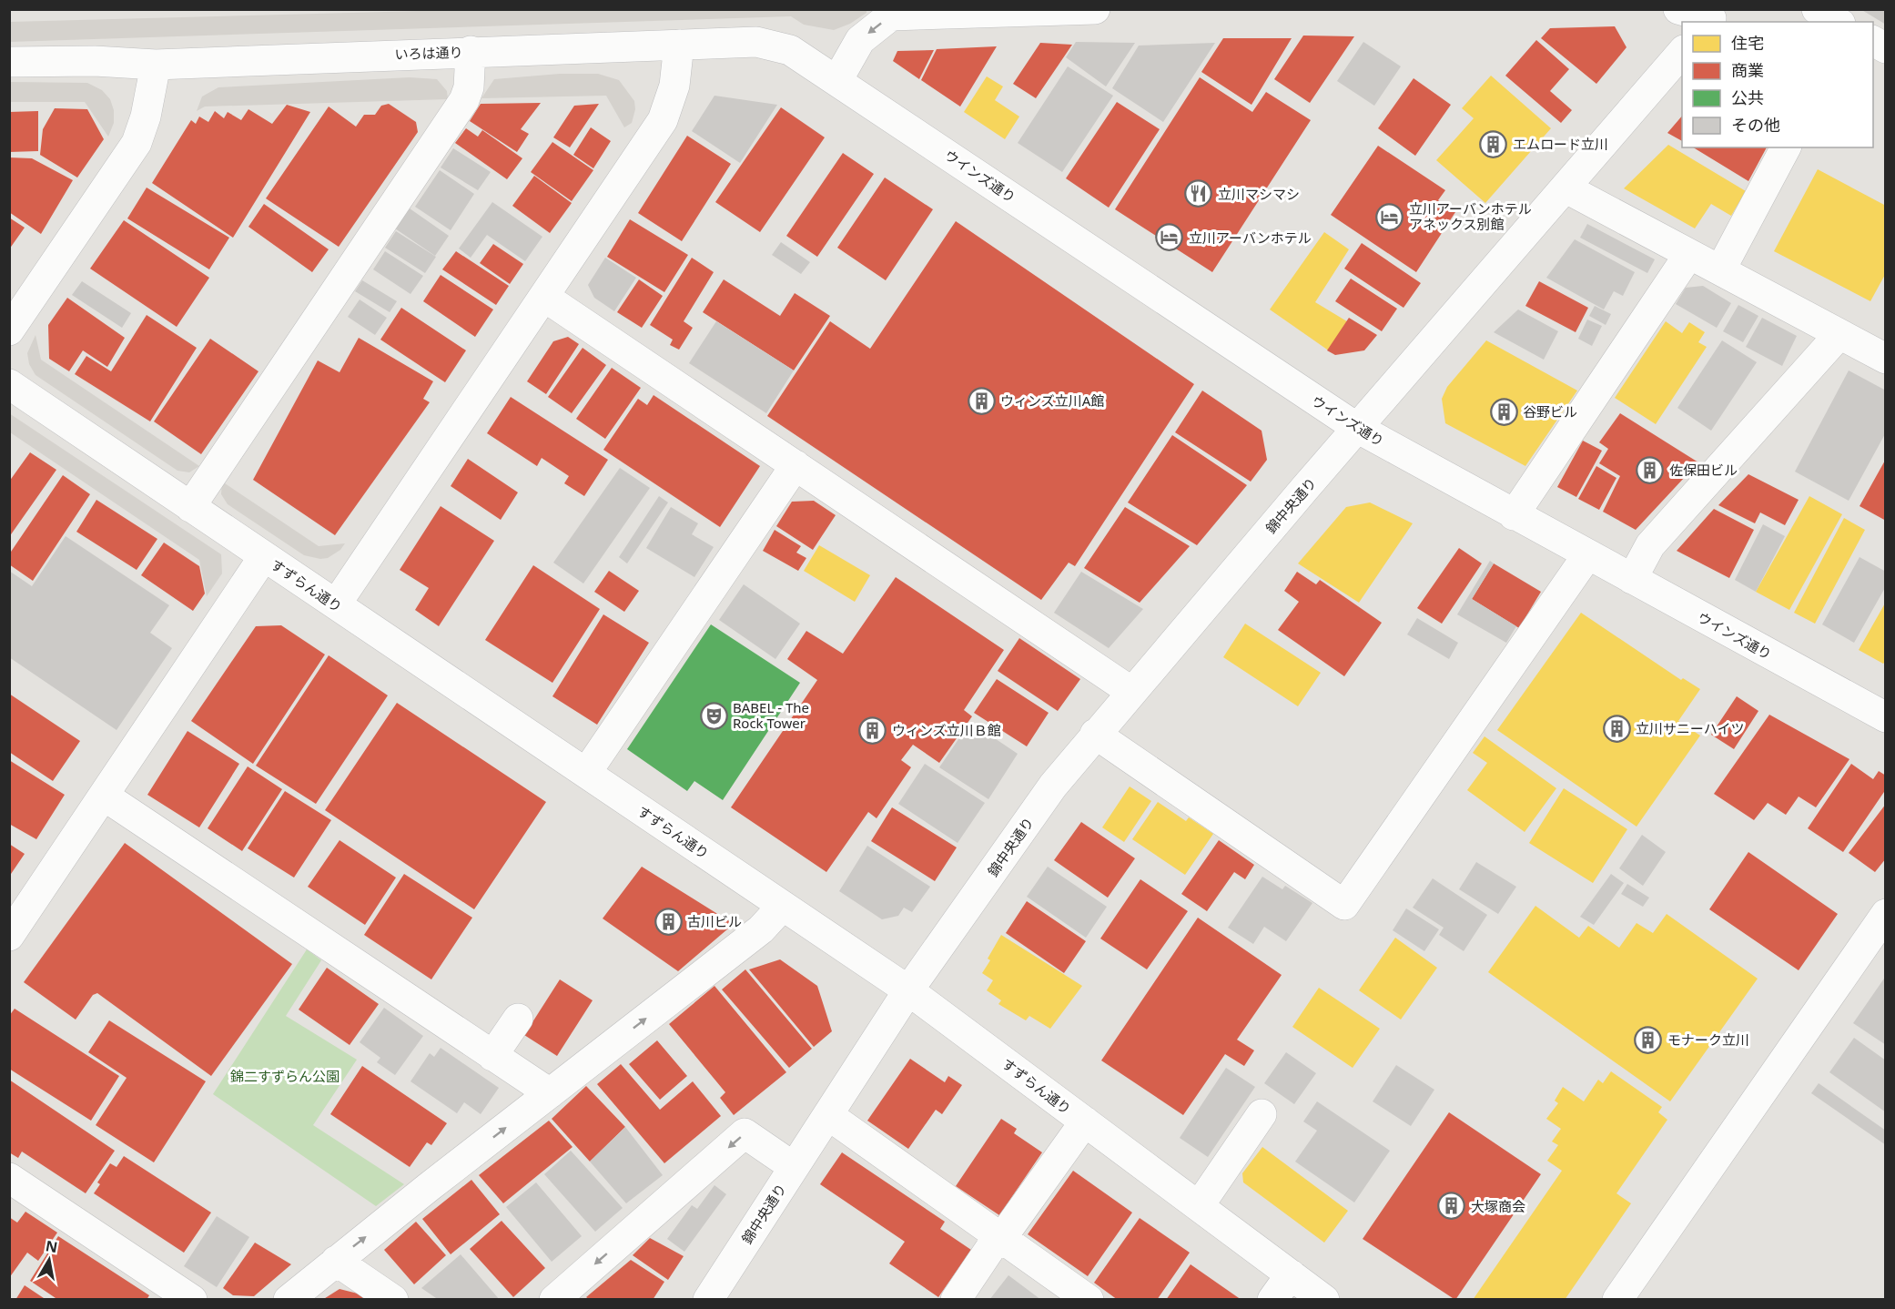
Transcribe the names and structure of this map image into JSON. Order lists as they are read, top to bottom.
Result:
{
  "streets": {
    "street": [
      "いろは通り",
      "ウインズ通り",
      "錦中央通り",
      "すずらん通り"
    ]
  },
  "crossings": [
    ["いろは通り", "ウインズ通り"],
    ["ウインズ通り", "錦中央通り"],
    ["錦中央通り", "すずらん通り"]
  ],
  "parks": ["錦二すずらん公園"],
  "places": {
    "building": [
      "エムロード立川",
      "ウィンズ立川A館",
      "谷野ビル",
      "佐保田ビル",
      "立川サニーハイツ",
      "ウィンズ立川Ｂ館",
      "古川ビル",
      "モナーク立川",
      "大塚商会"
    ],
    "restaurant": ["立川マシマシ"],
    "hotel": ["立川アーバンホテル アネックス別館", "立川アーバンホテル"],
    "theatre": ["BABEL - The Rock Tower"]
  },
  "legend": [
    "住宅",
    "商業",
    "公共",
    "その他"
  ],
  "north": "top"
}
